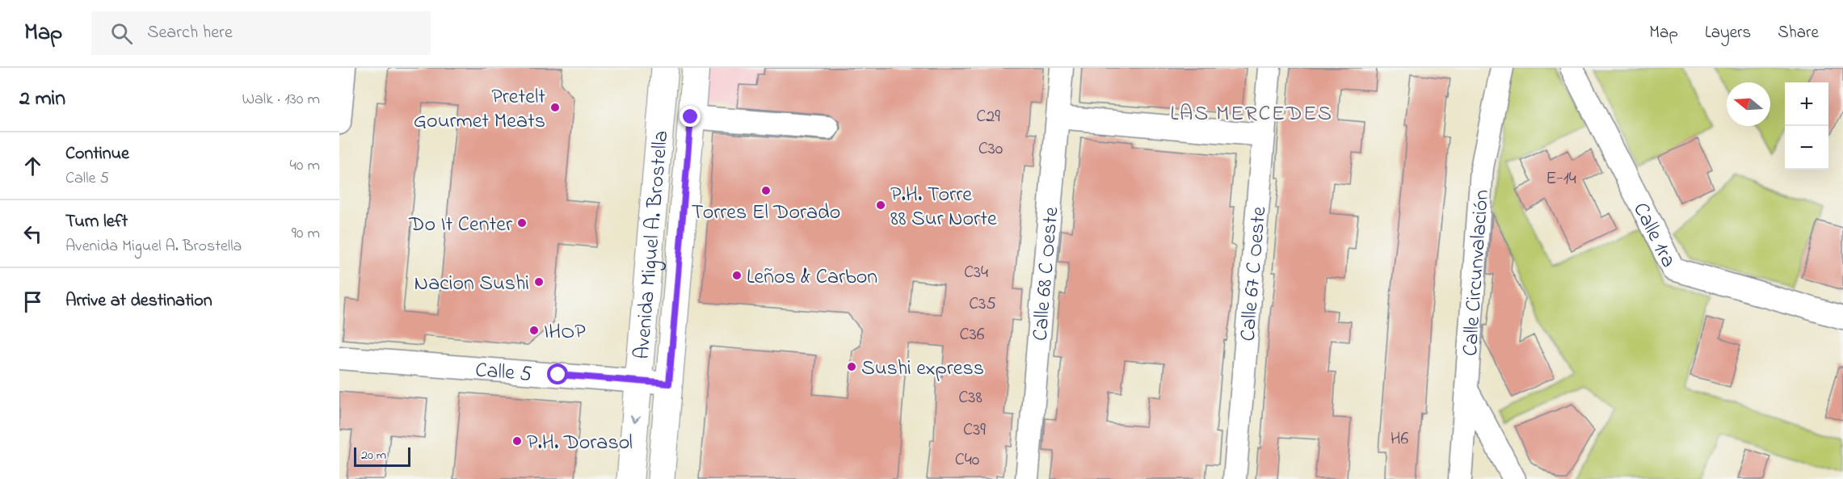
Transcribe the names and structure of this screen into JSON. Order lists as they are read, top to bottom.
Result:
{
  "streets": {
    "main road": ["Avenida Miguel A. Brostella"],
    "street": [
      "Calle 1ra",
      "Calle Circunvalación",
      "Calle 67 C Oeste",
      "Calle 68 C Oeste",
      "Calle 5"
    ]
  },
  "crossings": [
    ["Avenida Miguel A. Brostella", "Calle 5"]
  ],
  "districts": ["LAS MERCEDES"],
  "places": [
    "Pretelt Gourmet Meats",
    "Torres El Dorado",
    "P.H. Torre 88 Sur Norte",
    "Do It Center",
    "Leños & Carbon",
    "Nacion Sushi",
    "IHOP",
    "Sushi express",
    "P.H. Dorasol"
  ],
  "house_numbers": [
    "C29",
    "C30",
    "E-14",
    "C34",
    "C35",
    "C36",
    "C38",
    "C39",
    "H6",
    "C40"
  ],
  "scale_bar": "20 m",
  "north": "left",
  "page": {
    "header": "Map",
    "search": "Search here",
    "nav": ["Map", "Layers", "Share"],
    "heading": ["2 min", "Walk · 130 m"],
    "map_buttons": ["+", "−"],
    "list": [
      ["Continue", "Calle 5", "40 m"],
      ["Turn left", "Avenida Miguel A. Brostella", "90 m"],
      "Arrive at destination"
    ],
    "scale": "20 m"
  }
}
